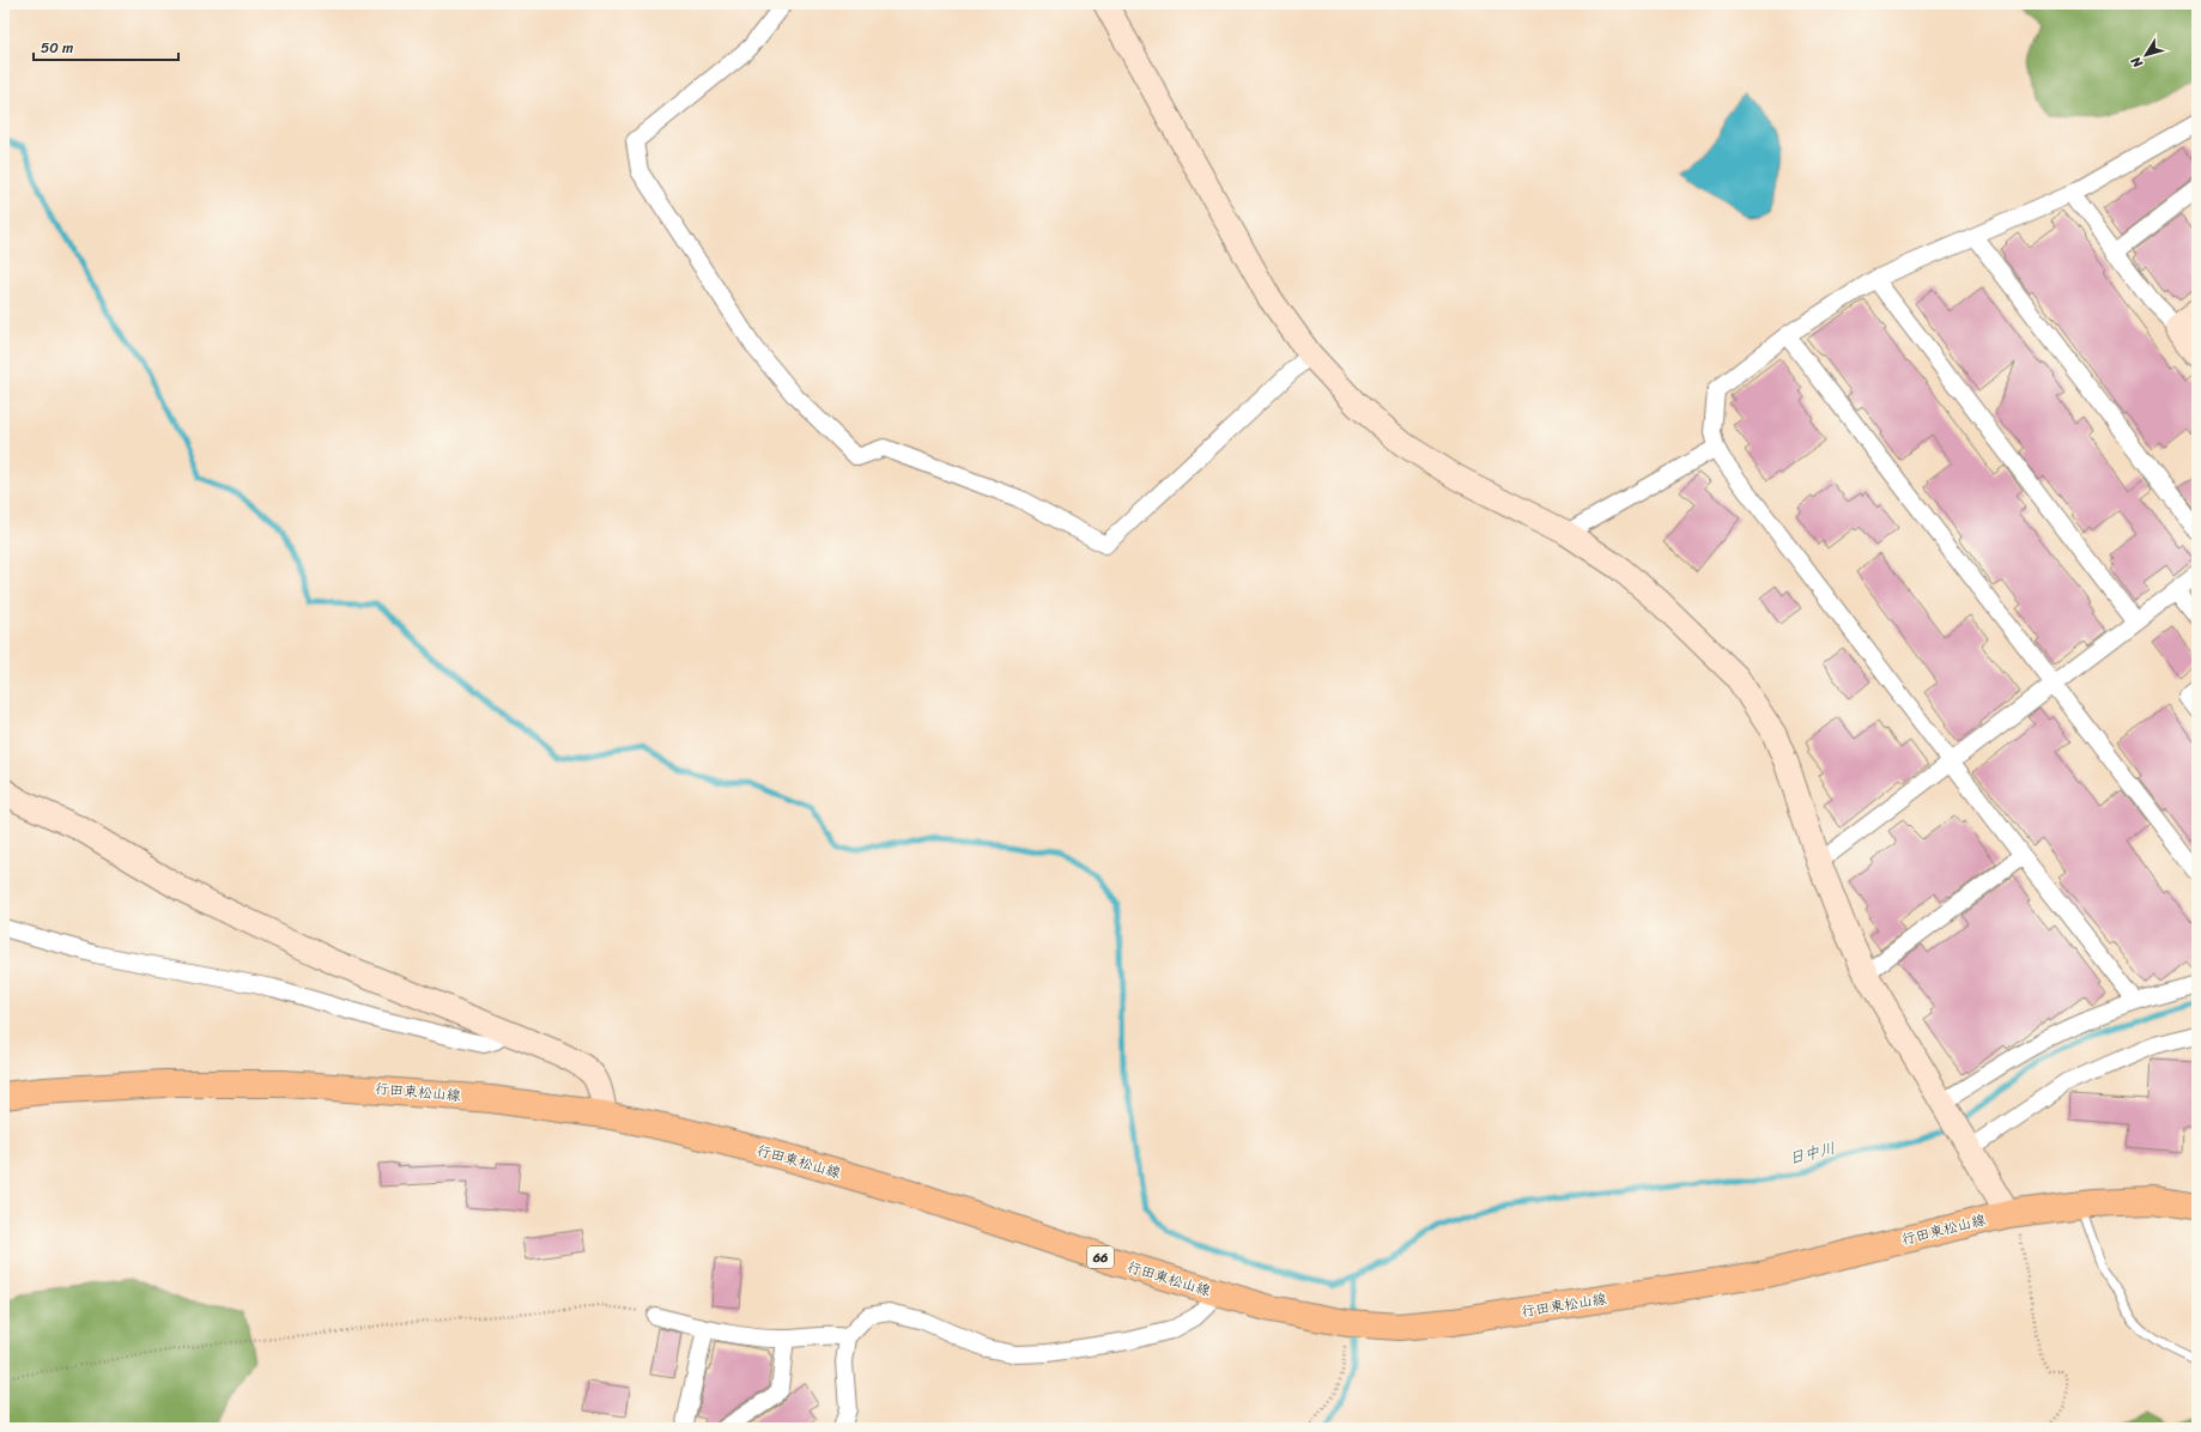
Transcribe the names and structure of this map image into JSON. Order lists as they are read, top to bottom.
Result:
{
  "streets": {
    "main road": ["行田東松山線", "66"]
  },
  "water": ["日中川"],
  "scale_bar": "50 m",
  "north": "bottom left"
}
